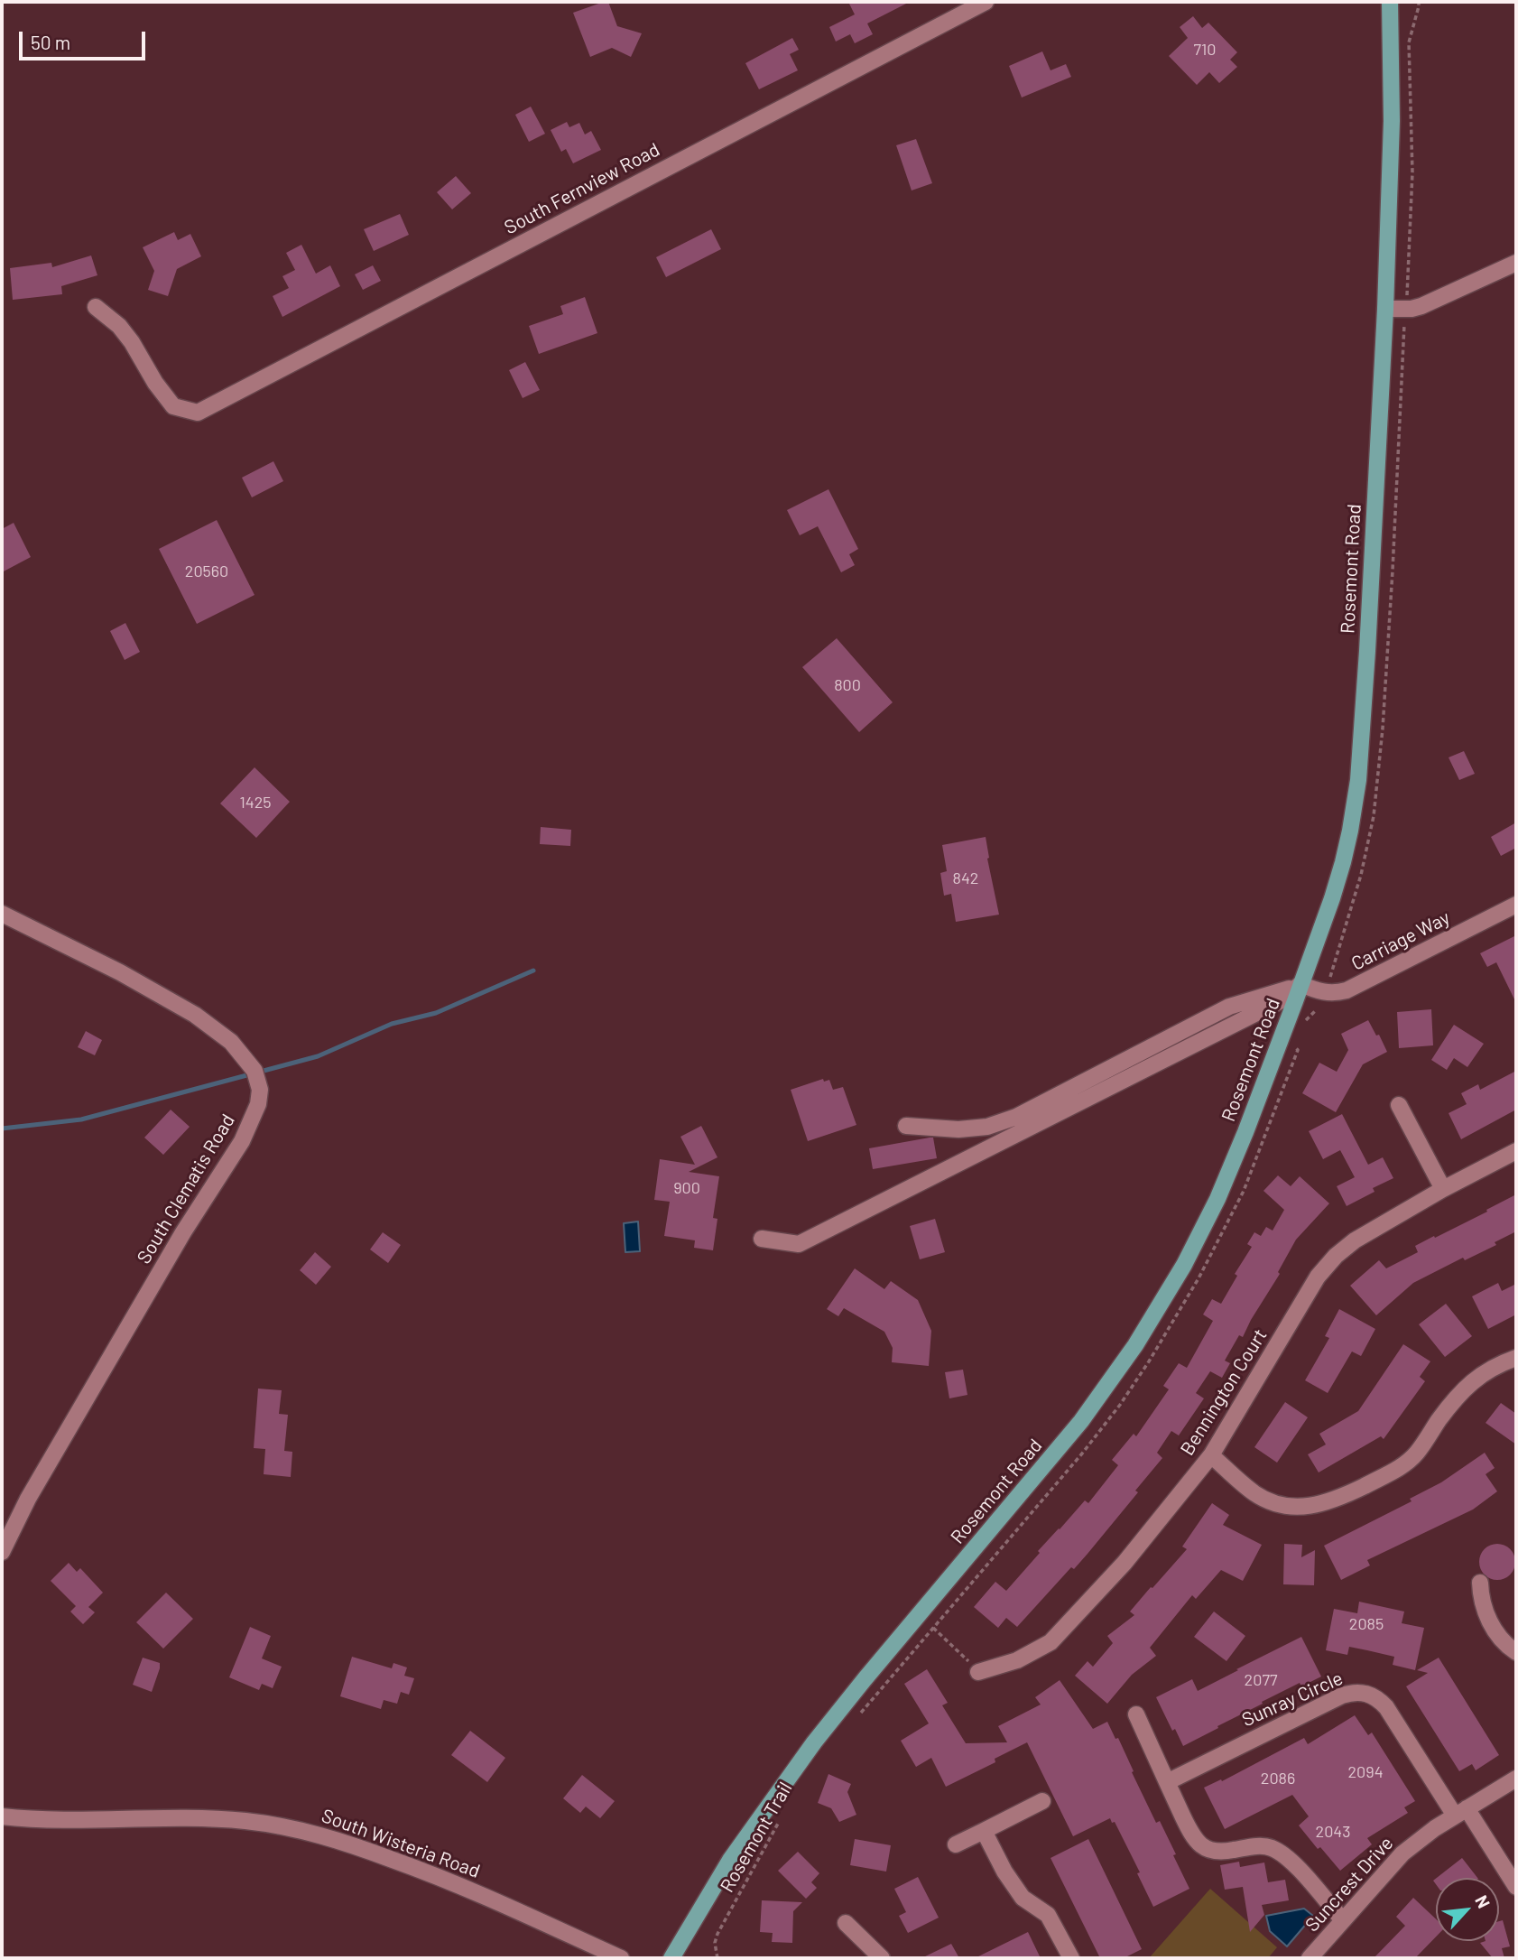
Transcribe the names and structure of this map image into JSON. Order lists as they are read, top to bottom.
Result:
{
  "streets": {
    "main road": ["Rosemont Road"],
    "street": [
      "South Fernview Road",
      "Carriage Way",
      "South Clematis Road",
      "Bennington Court",
      "Sunray Circle",
      "South Wisteria Road",
      "Suncrest Drive"
    ],
    "path": ["Rosemont Trail"]
  },
  "crossings": [
    ["Rosemont Road", "Carriage Way"],
    ["Sunray Circle", "Suncrest Drive"]
  ],
  "house_numbers": [
    "710",
    "20560",
    "800",
    "1425",
    "842",
    "900",
    "2085",
    "2077",
    "2094",
    "2086",
    "2043"
  ],
  "scale_bar": "50 m",
  "north": "top right"
}
